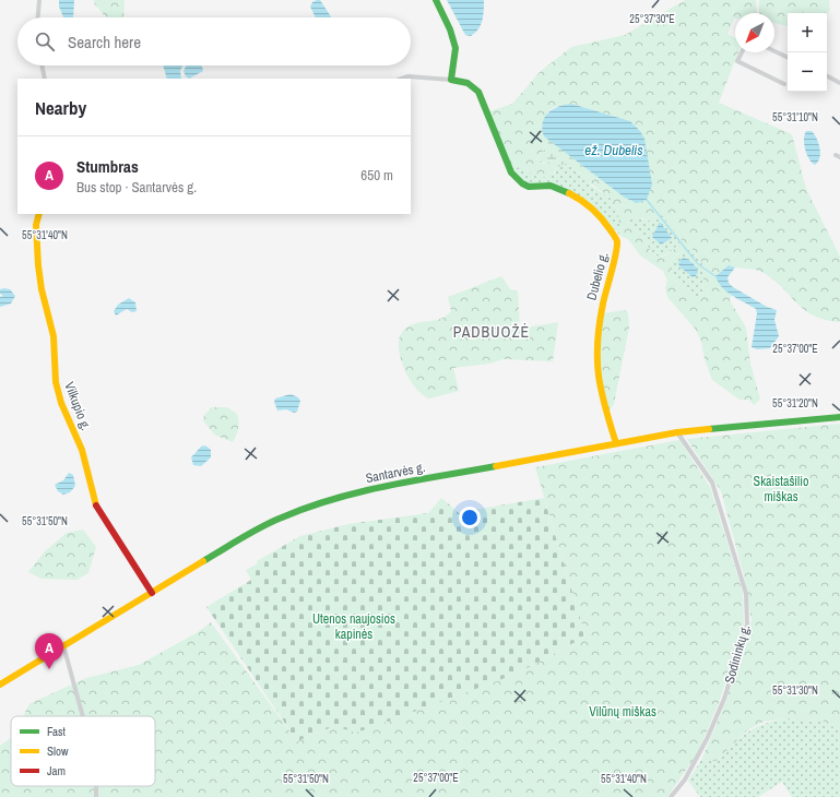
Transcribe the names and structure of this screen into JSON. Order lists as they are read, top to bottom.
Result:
{
  "streets": {
    "street": [
      "Dubelio g.",
      "Vilkupio g.",
      "Santarvės g.",
      "Sodininkų g."
    ]
  },
  "crossings": [
    ["Dubelio g.", "Santarvės g."],
    ["Vilkupio g.", "Santarvės g."],
    ["Santarvės g.", "Sodininkų g."]
  ],
  "districts": ["PADBUOŽĖ"],
  "water": ["ež. Dubelis"],
  "parks": ["Skaistašilio miškas", "Utenos naujosios kapinės", "Vilūnų miškas"],
  "legend": ["Fast", "Slow", "Jam"],
  "north": "bottom left",
  "page": {
    "map_buttons": ["+", "−"],
    "search": "Search here",
    "heading": "Nearby",
    "list": [
      {
        "mark": "A",
        "name": "Stumbras",
        "note": "Bus stop · Santarvės g.",
        "value": "650 m"
      }
    ],
    "pins": "A"
  },
  "coordinates": [
    "25°37'30\"E",
    "55°31'10\"N",
    "55°31'40\"N",
    "25°37'00\"E",
    "55°31'20\"N",
    "55°31'50\"N",
    "55°31'30\"N"
  ]
}
